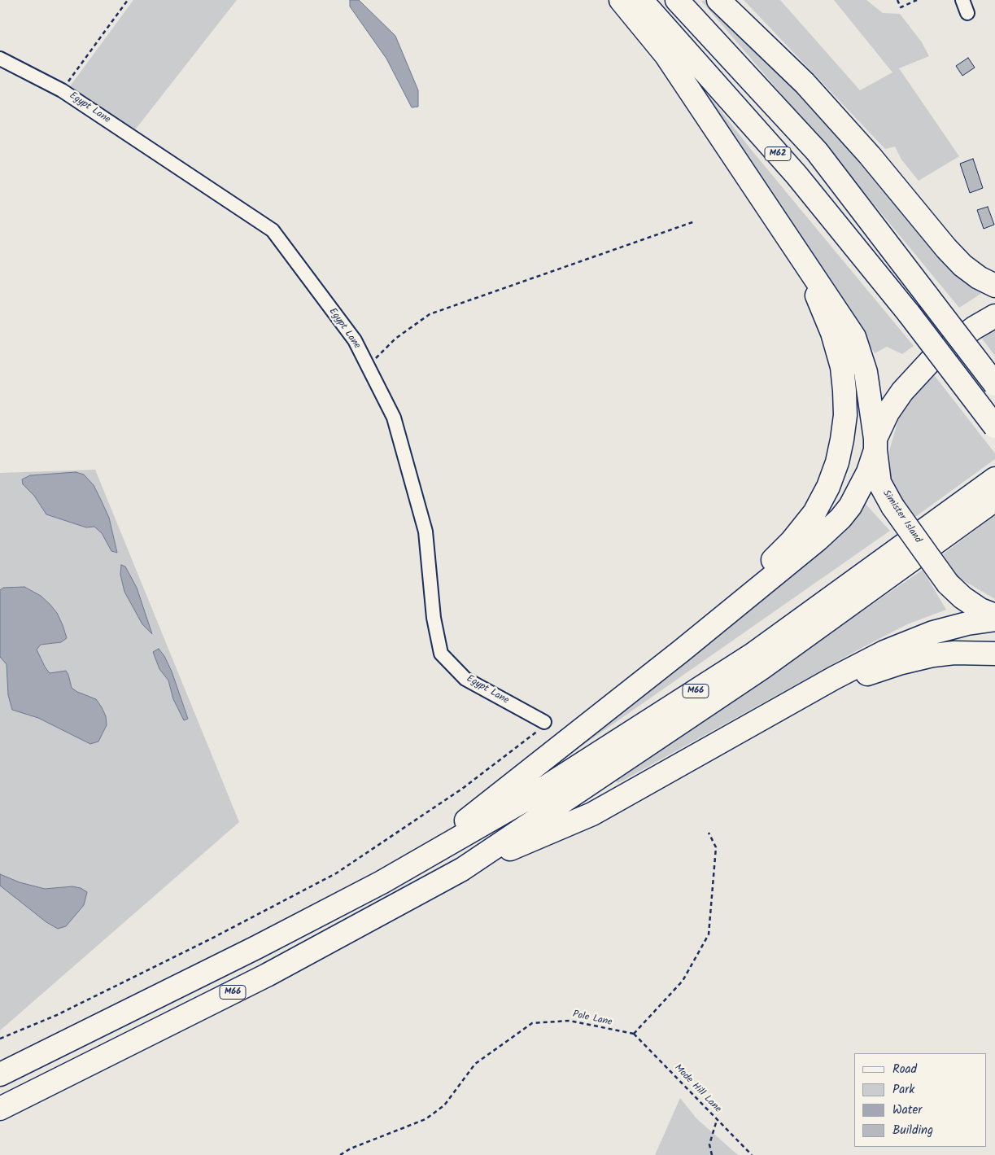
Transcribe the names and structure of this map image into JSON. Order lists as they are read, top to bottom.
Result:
{
  "streets": {
    "highway": ["M62", "Simister Island", "M66"],
    "street": ["Egypt Lane"],
    "path": ["Pole Lane", "Mode Hill Lane"]
  },
  "crossings": [
    ["Pole Lane", "Mode Hill Lane"]
  ],
  "legend": [
    "Road",
    "Park",
    "Water",
    "Building"
  ]
}
